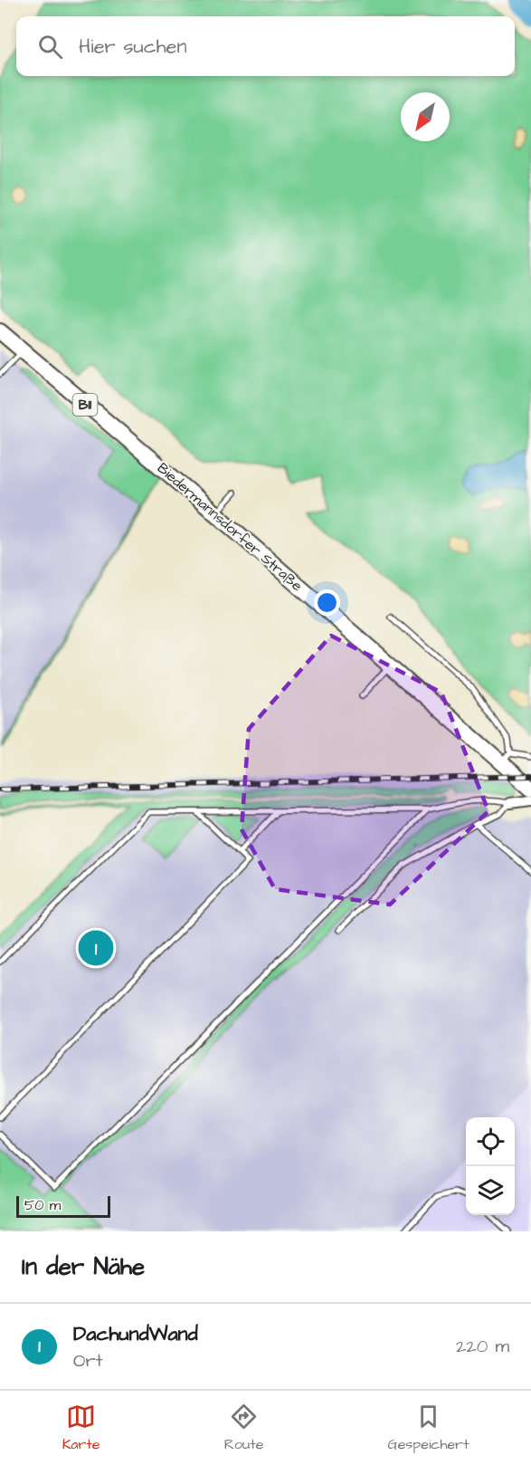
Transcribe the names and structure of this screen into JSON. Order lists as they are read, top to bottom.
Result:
{
  "streets": {
    "main road": ["B11", "Biedermannsdorfer Straße"]
  },
  "scale_bar": "50 m",
  "north": "bottom left",
  "page": {
    "search": "Hier suchen",
    "pins": "1",
    "scale": "50 m",
    "heading": "In der Nähe",
    "list": [
      {
        "mark": "1",
        "name": "DachundWand",
        "note": "Ort",
        "value": "220 m"
      }
    ],
    "nav": ["Karte", "Route", "Gespeichert"]
  }
}
